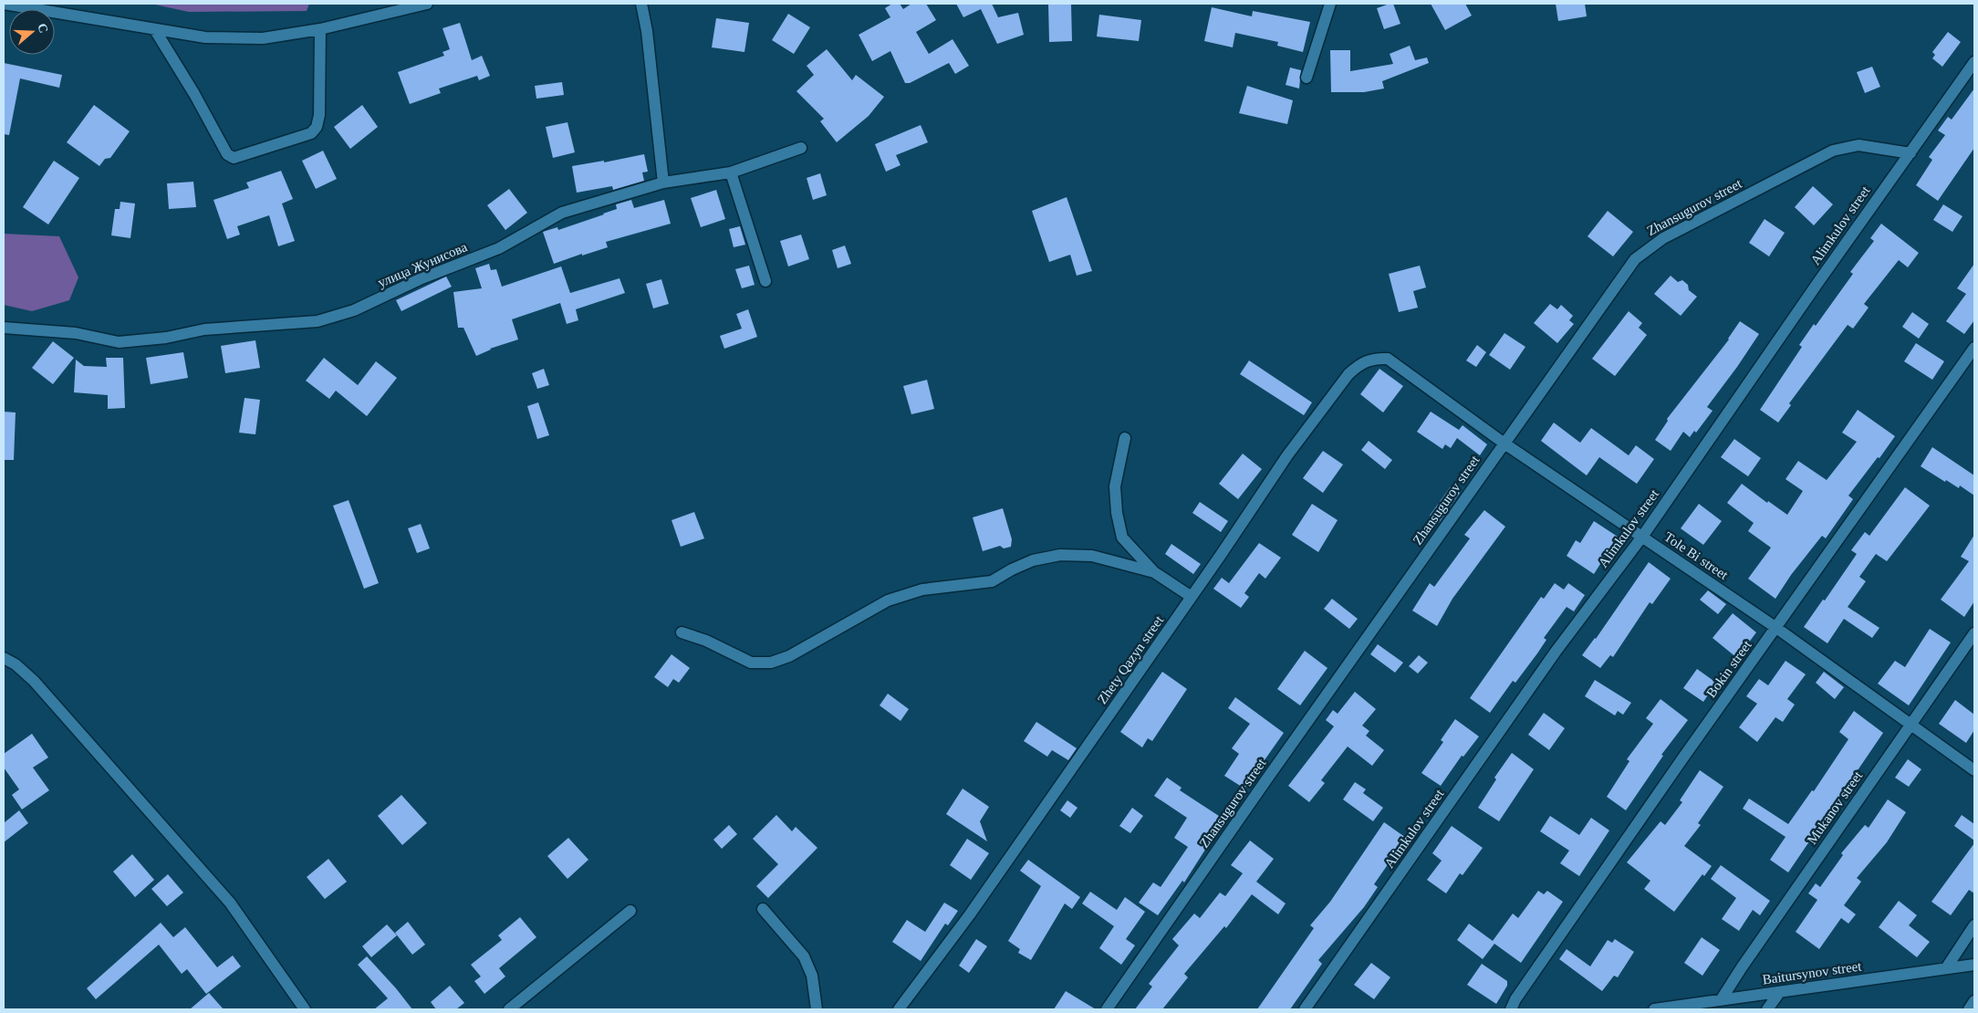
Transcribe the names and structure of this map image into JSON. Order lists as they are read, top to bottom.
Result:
{
  "streets": {
    "street": [
      "Zhansugurov street",
      "Alimkulov street",
      "улица Жунисова",
      "Tole Bi street",
      "Zhety Qazyn street",
      "Bokin street",
      "Mukanov street",
      "Baitursynov street"
    ]
  },
  "crossings": [
    ["Zhansugurov street", "Alimkulov street"],
    ["Zhansugurov street", "Tole Bi street"],
    ["Alimkulov street", "Tole Bi street"],
    ["Tole Bi street", "Zhety Qazyn street"],
    ["Tole Bi street", "Bokin street"],
    ["Tole Bi street", "Mukanov street"],
    ["Mukanov street", "Baitursynov street"]
  ],
  "north": "right"
}
